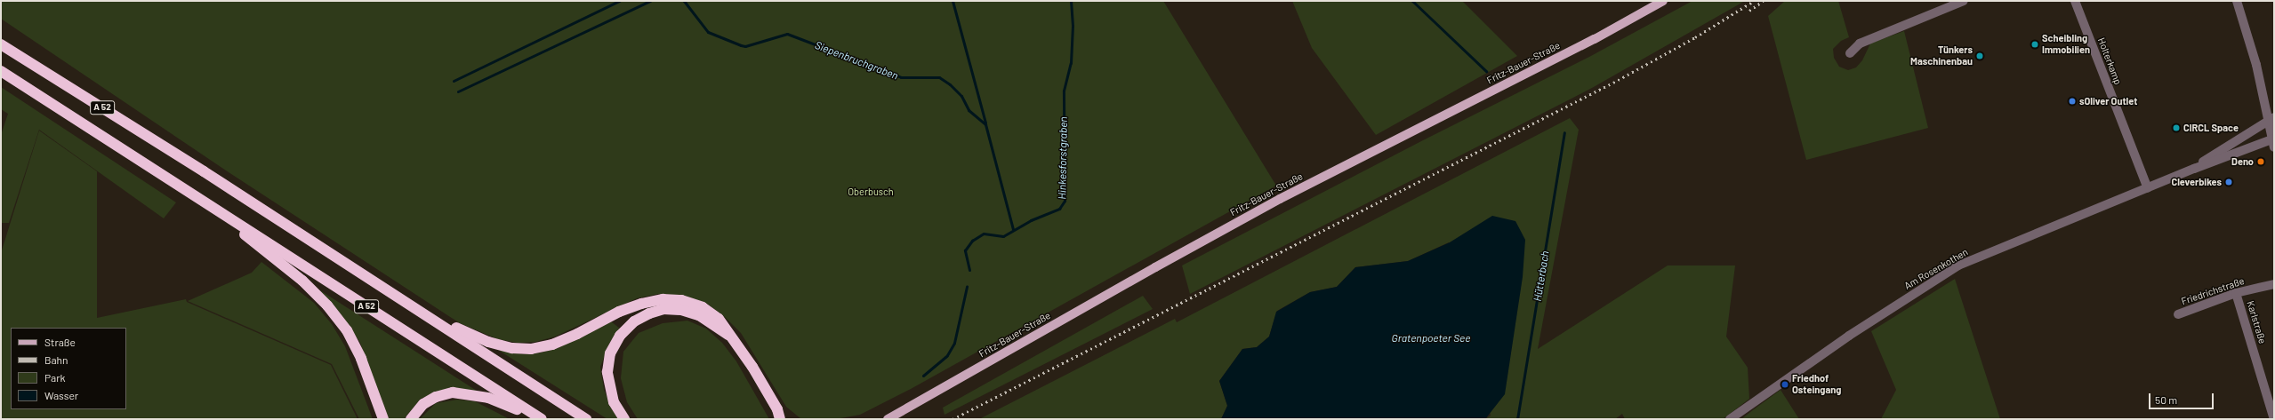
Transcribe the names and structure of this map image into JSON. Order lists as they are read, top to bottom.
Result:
{
  "streets": {
    "highway": ["A 52"],
    "main road": ["Fritz-Bauer-Straße"],
    "street": [
      "Holterkamp",
      "Am Rosenkothen",
      "Friedrichstraße",
      "Karlstraße"
    ]
  },
  "crossings": [
    ["Holterkamp", "Am Rosenkothen"],
    ["Friedrichstraße", "Karlstraße"]
  ],
  "water": [
    "Siepenbruchgraben",
    "Hinkesforstgraben",
    "Hütterbach",
    "Gratenpoeter See"
  ],
  "parks": ["Oberbusch"],
  "places": [
    "Scheibling Immobilien",
    "Tünkers Maschinenbau",
    "sOliver Outlet",
    "CIRCL Space",
    "Deno",
    "Cleverbikes",
    "Friedhof Osteingang"
  ],
  "legend": [
    "Straße",
    "Bahn",
    "Park",
    "Wasser"
  ],
  "scale_bar": "50 m"
}
